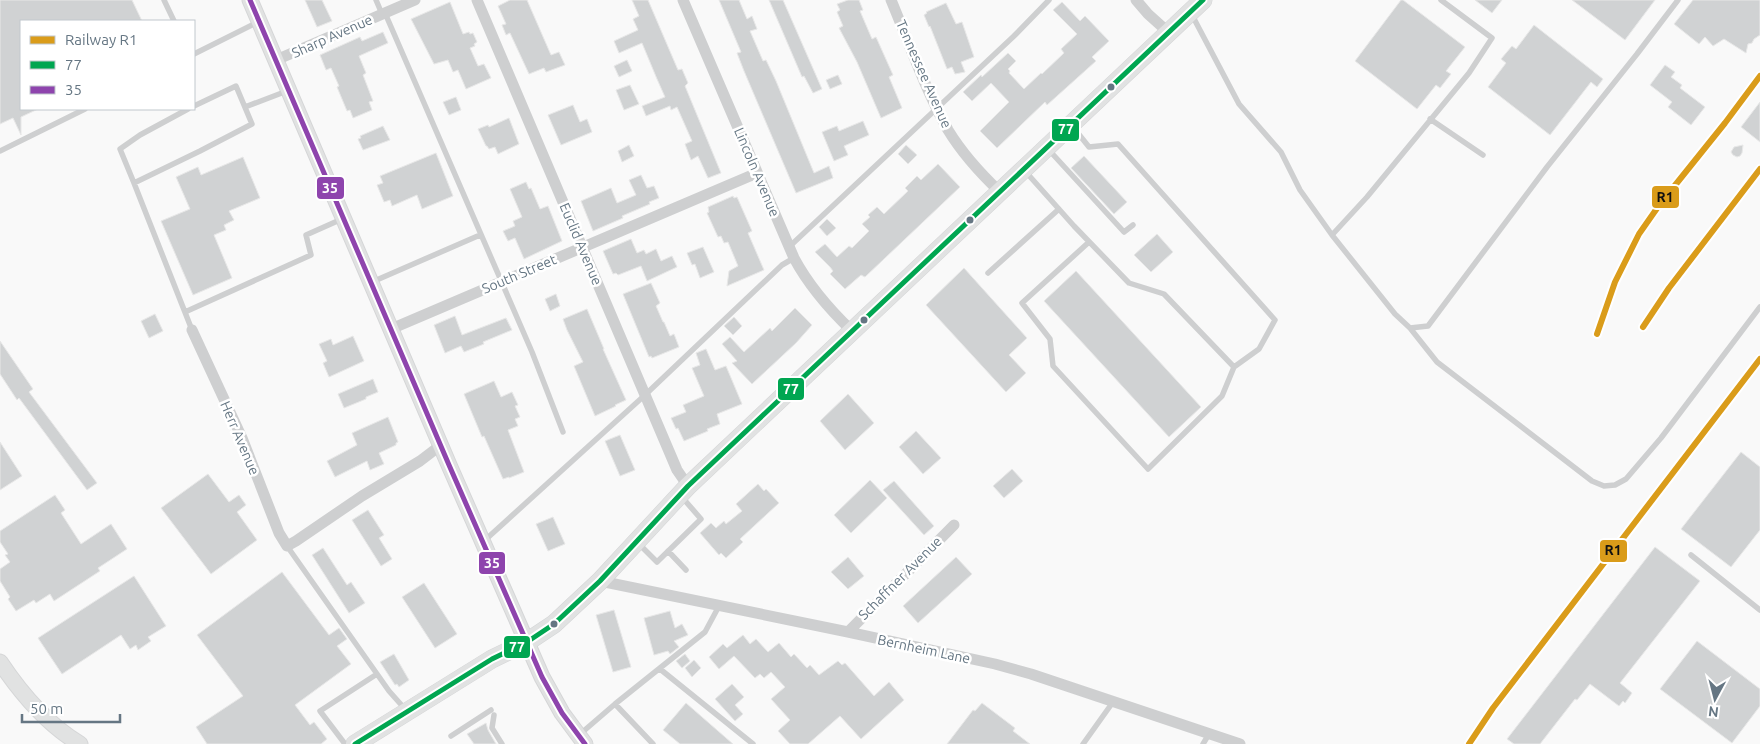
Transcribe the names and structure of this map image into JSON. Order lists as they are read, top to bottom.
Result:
{
  "streets": {
    "street": [
      "Sharp Avenue",
      "Tennessee Avenue",
      "Lincoln Avenue",
      "Euclid Avenue",
      "South Street",
      "Herr Avenue",
      "Schaffner Avenue",
      "Bernheim Lane"
    ]
  },
  "crossings": [
    ["Lincoln Avenue", "South Street"],
    ["Euclid Avenue", "South Street"],
    ["Schaffner Avenue", "Bernheim Lane"]
  ],
  "lines": ["transit line 77", "transit line 35", "rail line R1"],
  "legend": ["Railway R1", "77", "35"],
  "scale_bar": "50 m",
  "north": "bottom"
}
